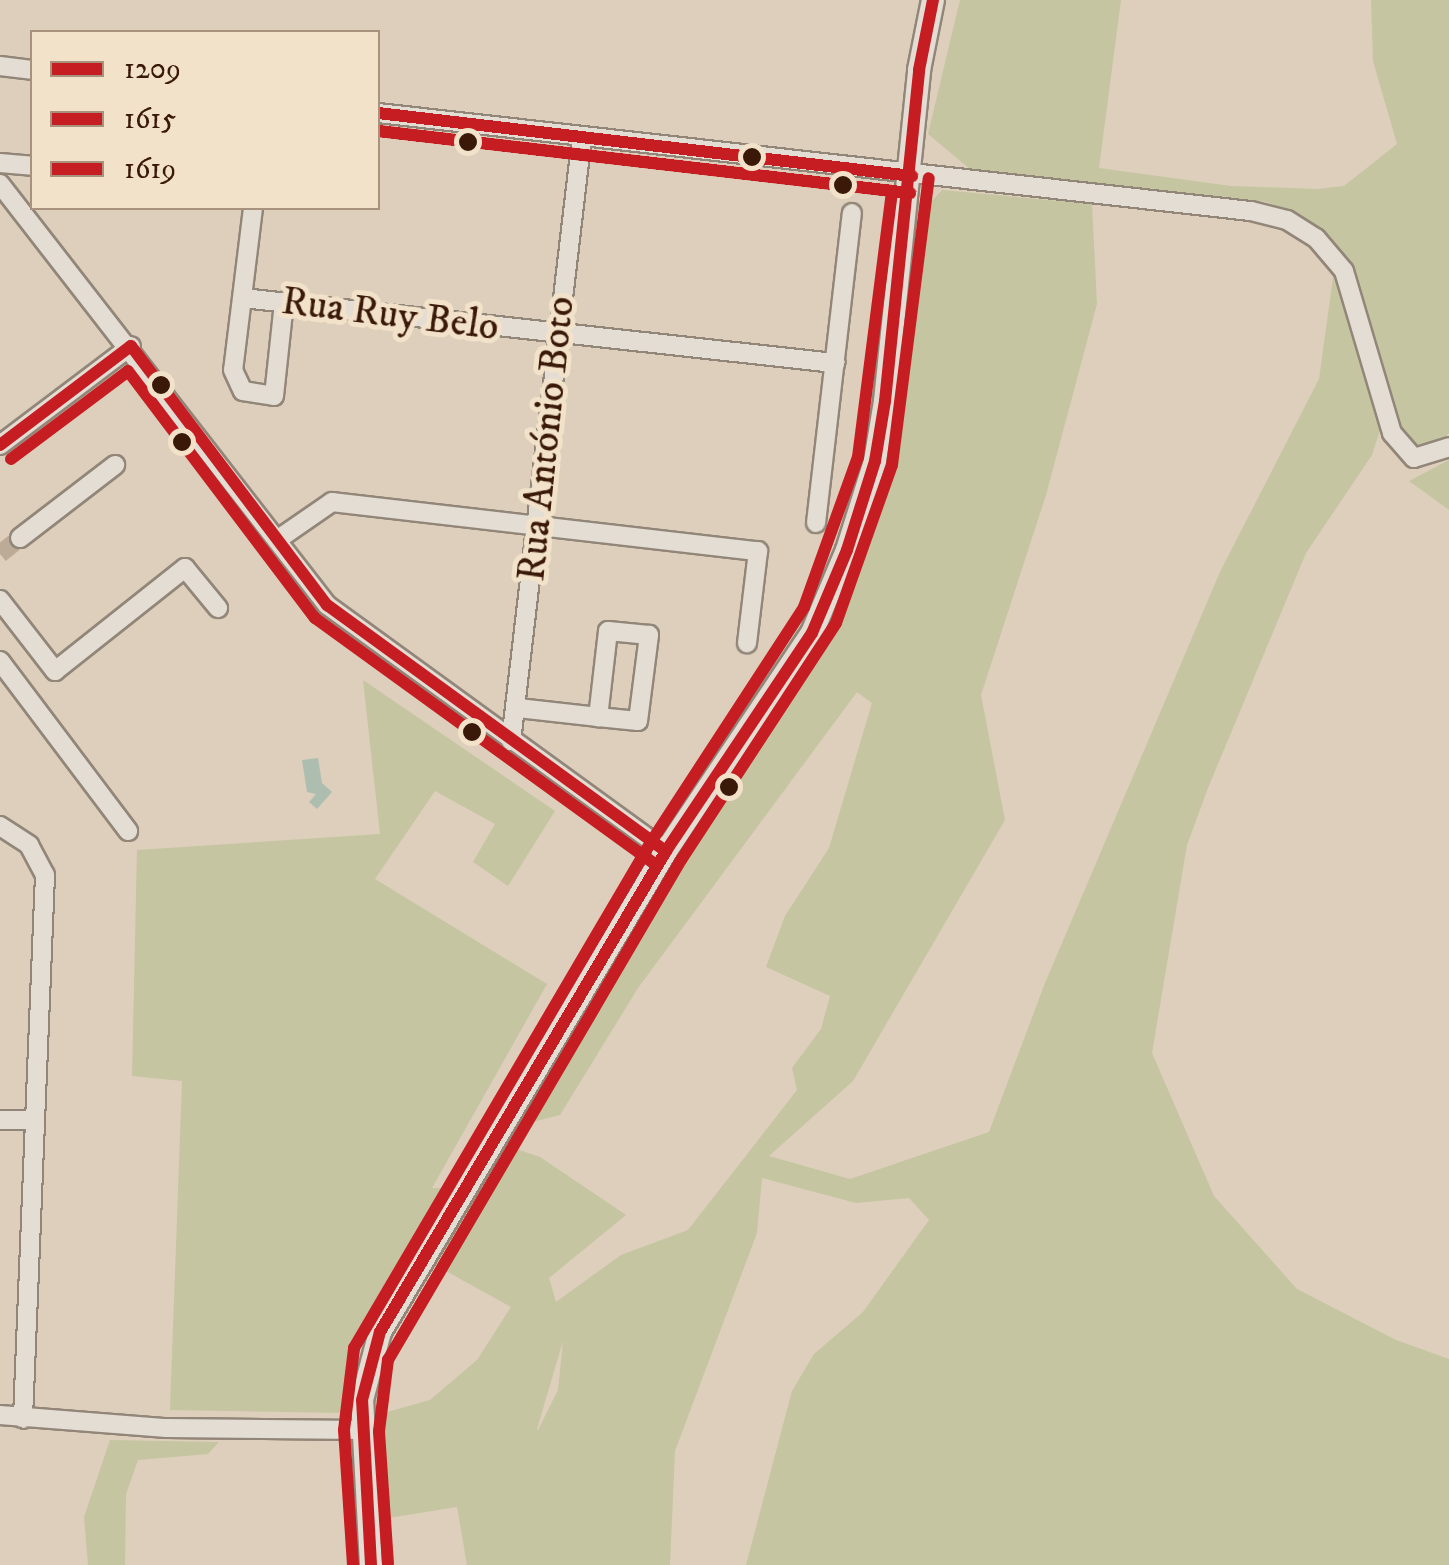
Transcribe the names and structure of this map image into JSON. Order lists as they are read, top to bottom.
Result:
{
  "streets": {
    "street": ["Rua Ruy Belo", "Rua António Boto"]
  },
  "crossings": [
    ["Rua Ruy Belo", "Rua António Boto"]
  ],
  "lines": ["transit line 1209", "transit line 1615", "transit line 1619"],
  "legend": ["1209", "1615", "1619"]
}
